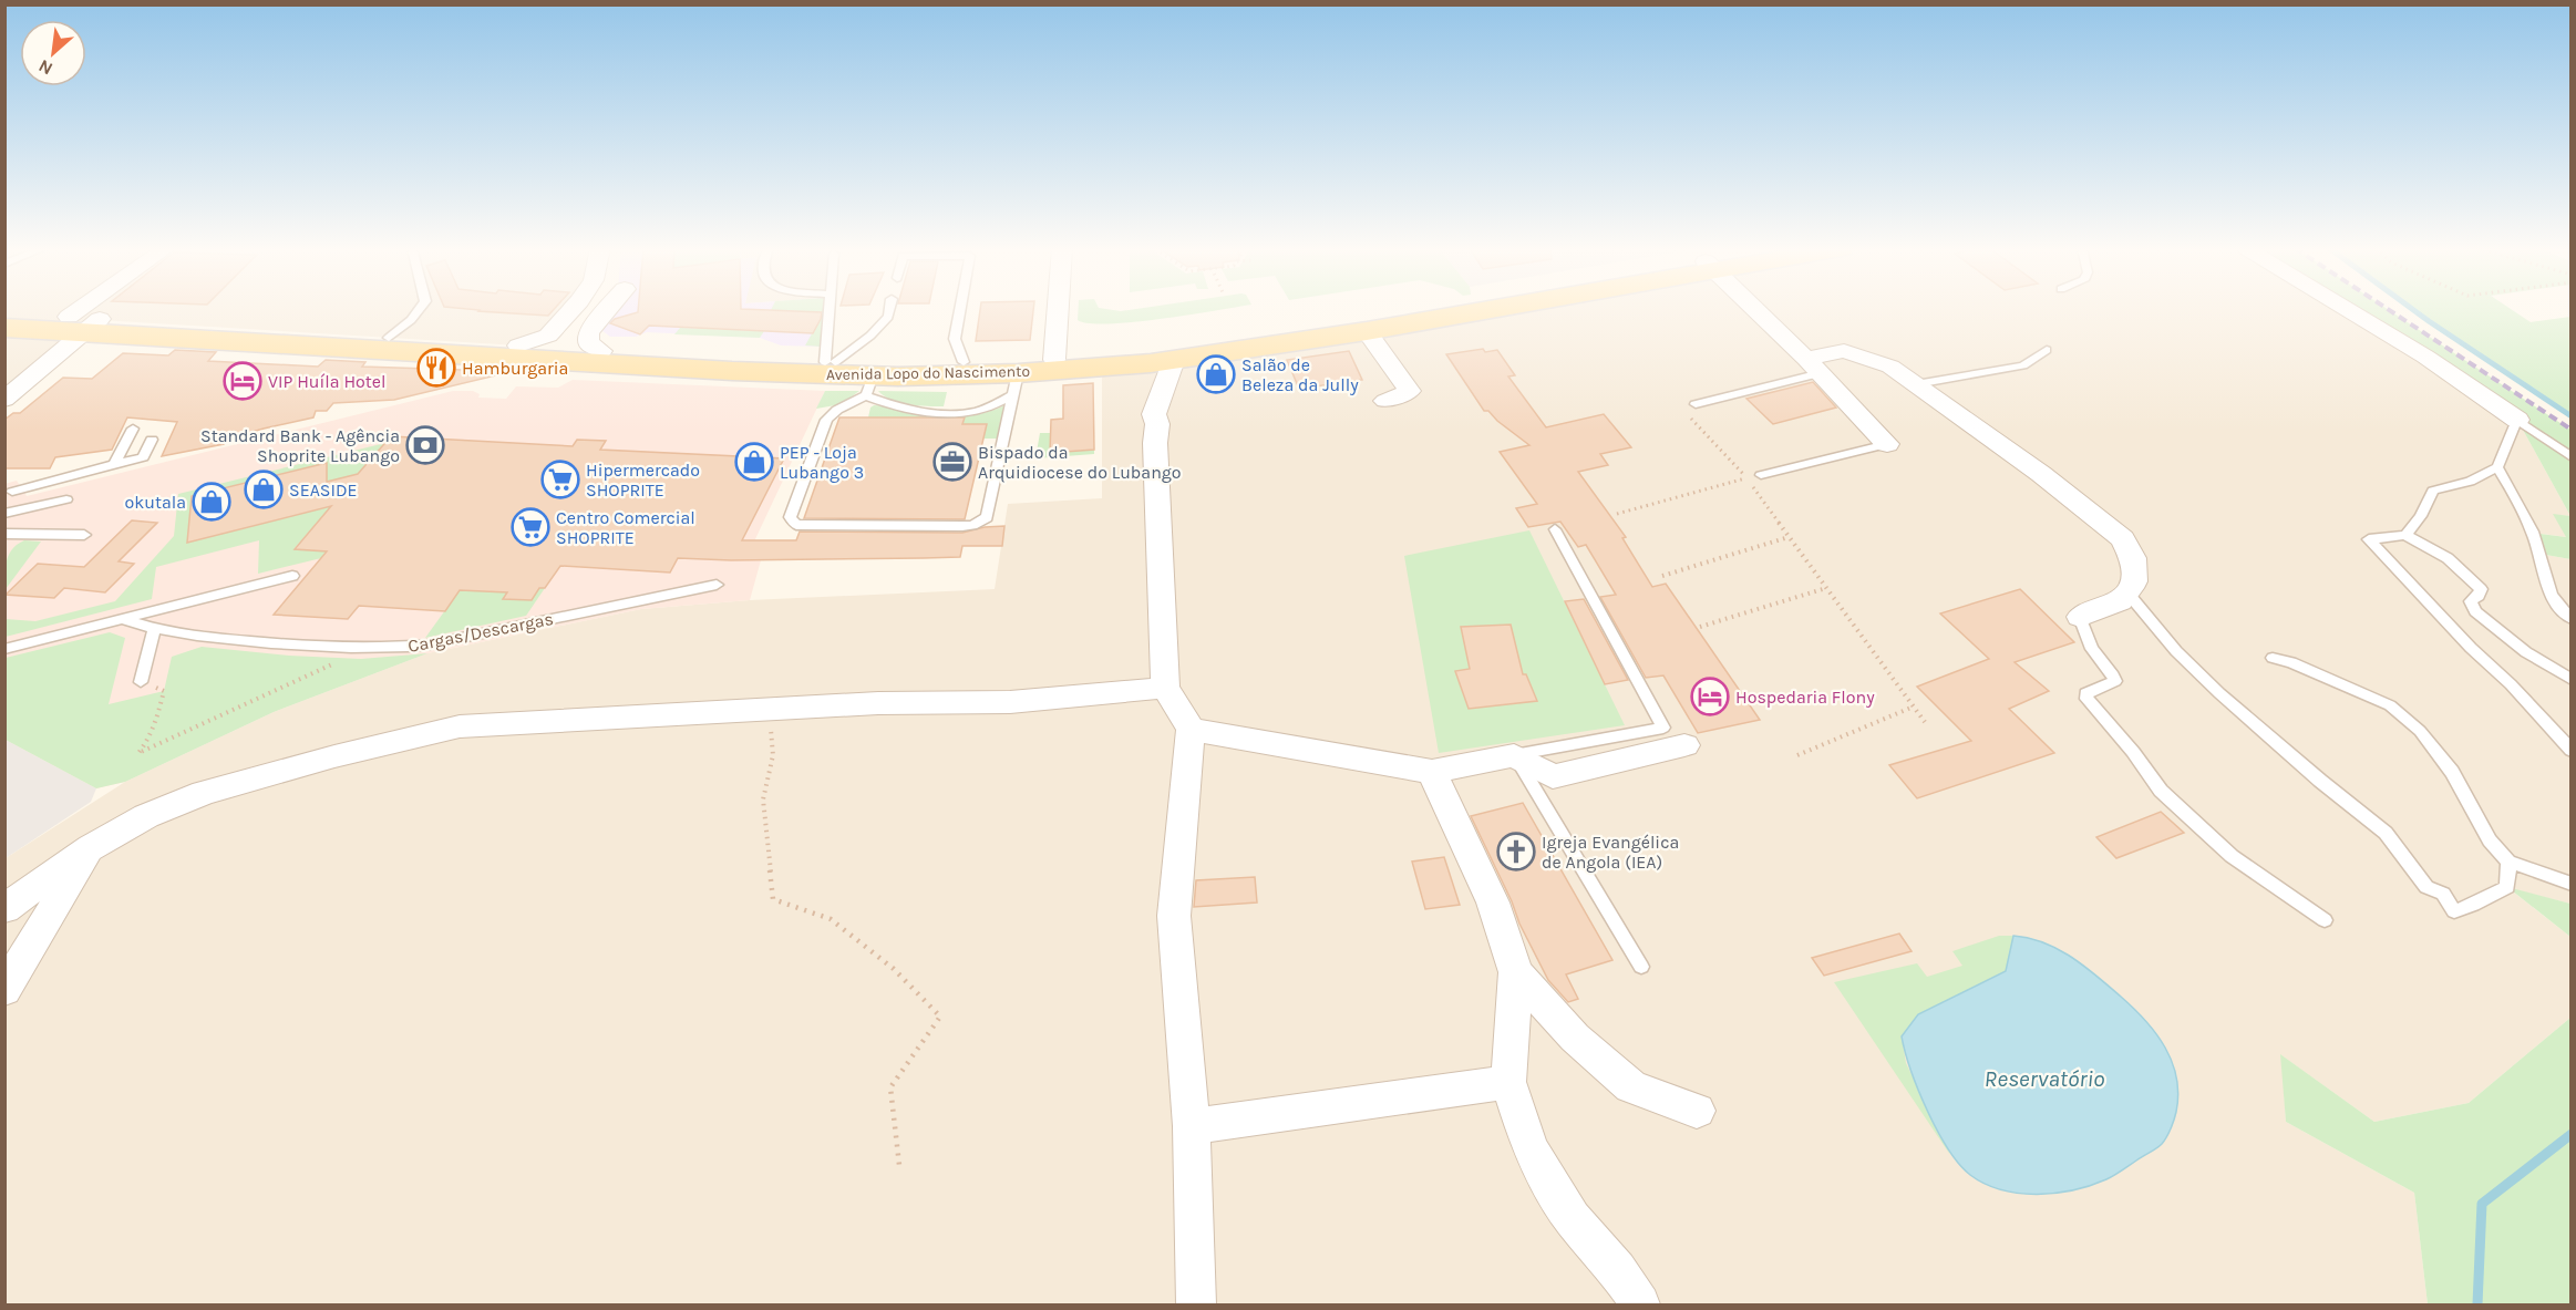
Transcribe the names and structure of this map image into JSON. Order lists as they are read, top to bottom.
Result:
{
  "streets": {
    "main road": ["Avenida Lopo do Nascimento"],
    "lane": ["Cargas/Descargas"]
  },
  "water": ["Reservatório"],
  "places": {
    "restaurant": ["Hamburgaria"],
    "shop": [
      "Salão de Beleza da Jully",
      "PEP - Loja Lubango 3",
      "SEASIDE",
      "okutala"
    ],
    "hotel": ["VIP Huíla Hotel", "Hospedaria Flony"],
    "bank": ["Standard Bank - Agência Shoprite Lubango"],
    "office": ["Bispado da Arquidiocese do Lubango"],
    "supermarket": ["Hipermercado SHOPRITE", "Centro Comercial SHOPRITE"],
    "church": ["Igreja Evangélica de Angola (IEA)"]
  },
  "north": "bottom left"
}
